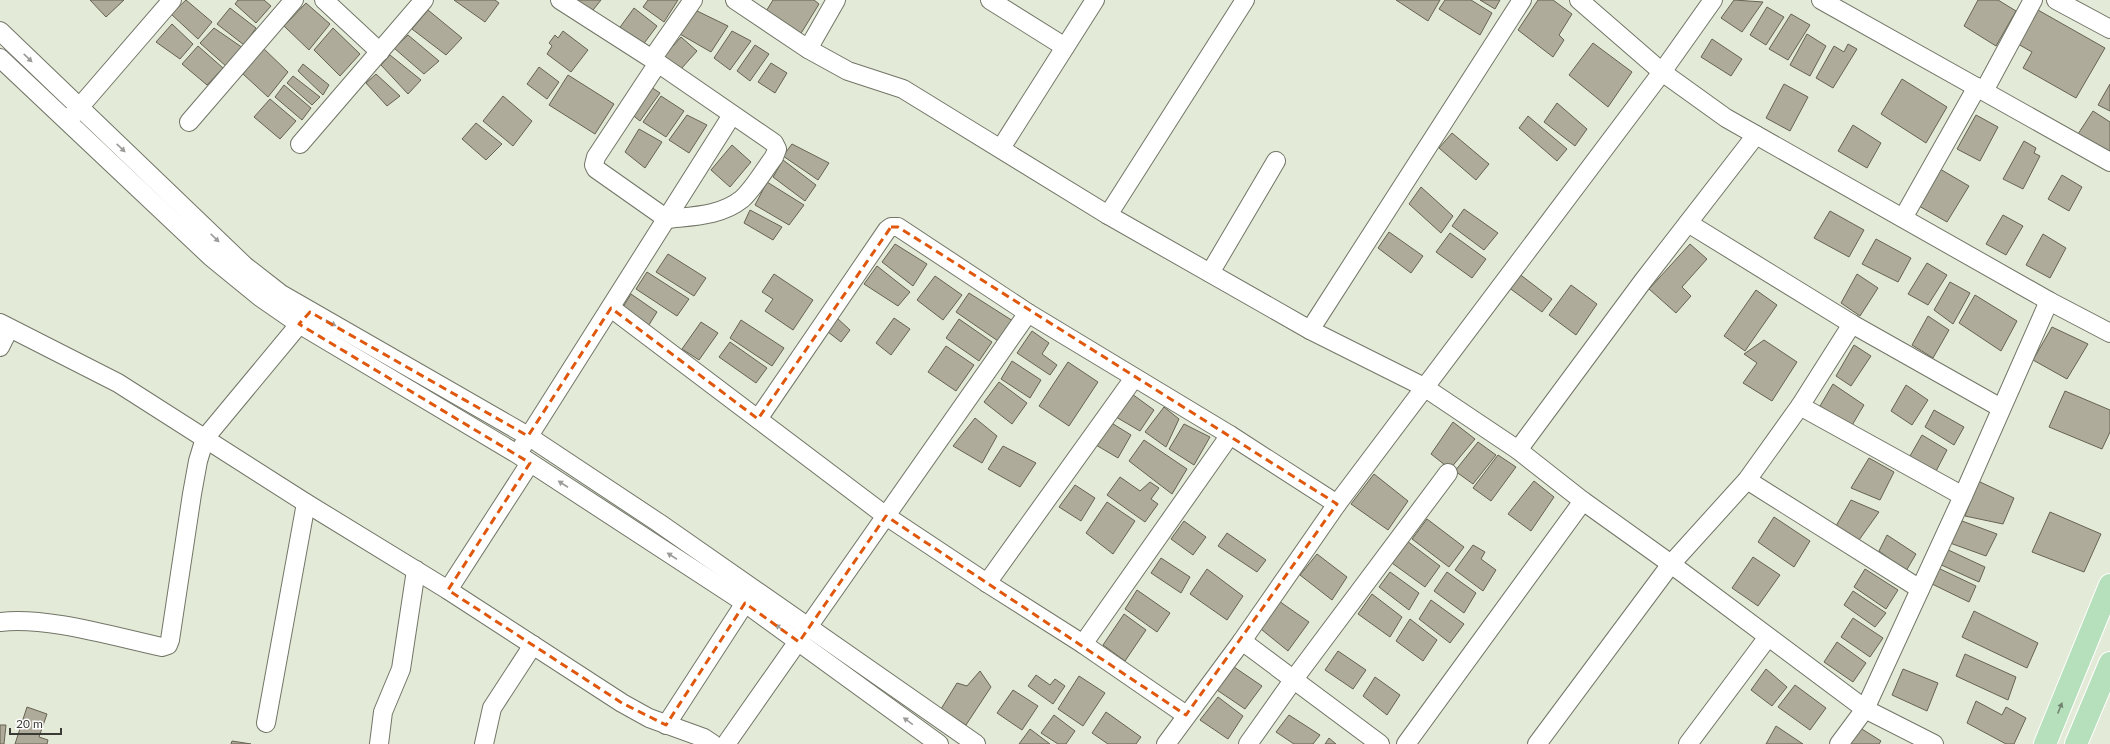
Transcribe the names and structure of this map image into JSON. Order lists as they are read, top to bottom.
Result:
{
  "scale_bar": "20 m"
}
